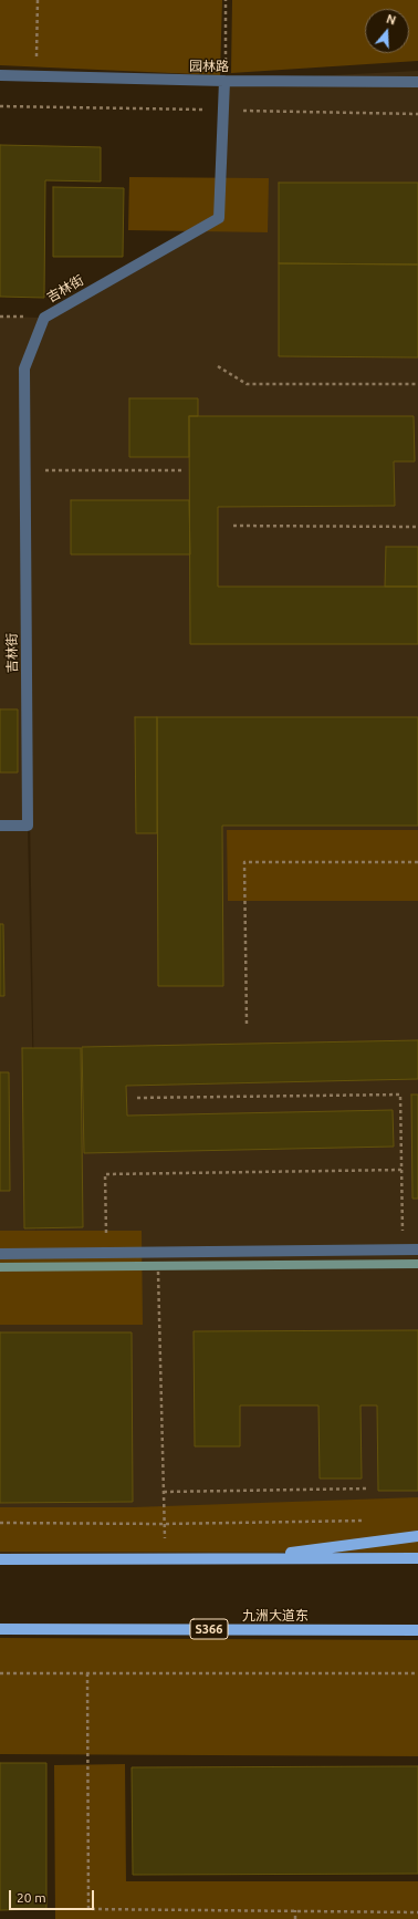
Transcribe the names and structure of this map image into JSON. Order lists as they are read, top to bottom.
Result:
{
  "streets": {
    "main road": ["九洲大道东", "S366"],
    "street": ["园林路", "吉林街"]
  },
  "crossings": [
    ["园林路", "吉林街"]
  ],
  "scale_bar": "20 m",
  "north": "top"
}
